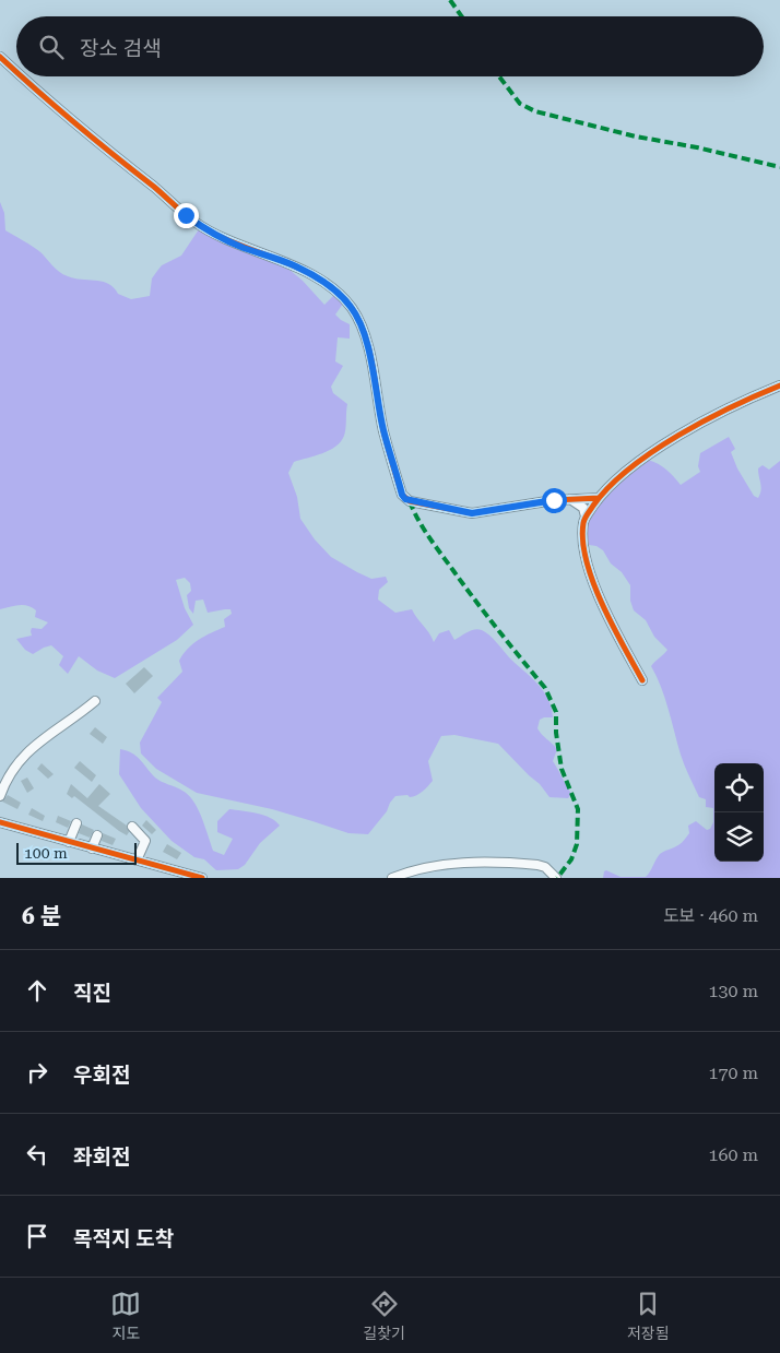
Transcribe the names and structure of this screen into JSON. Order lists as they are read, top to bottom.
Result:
{
  "scale_bar": "100 m",
  "page": {
    "search": "장소 검색",
    "scale": "100 m",
    "heading": ["6 분", "도보 · 460 m"],
    "list": [
      ["직진", "130 m"],
      ["우회전", "170 m"],
      ["좌회전", "160 m"],
      "목적지 도착"
    ],
    "nav": ["지도", "길찾기", "저장됨"]
  }
}
